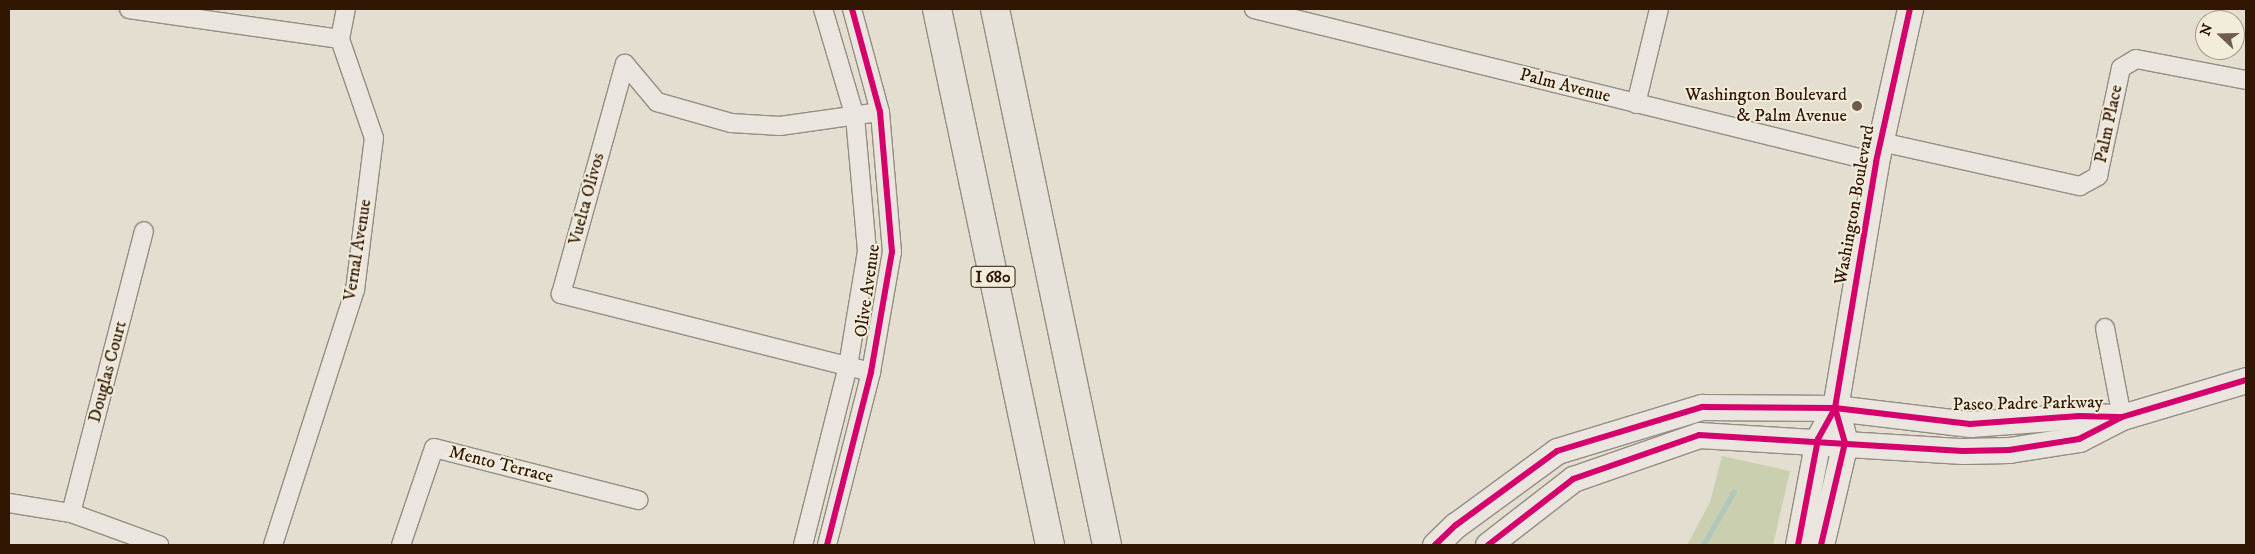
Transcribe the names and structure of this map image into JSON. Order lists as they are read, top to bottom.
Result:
{
  "streets": {
    "highway": ["I 680"],
    "main road": ["Washington Boulevard", "Paseo Padre Parkway"],
    "street": [
      "Palm Avenue",
      "Palm Place",
      "Vuelta Olivos",
      "Vernal Avenue",
      "Olive Avenue",
      "Douglas Court",
      "Mento Terrace"
    ]
  },
  "crossings": [
    ["Palm Avenue", "Palm Place"],
    ["Palm Avenue", "Washington Boulevard"],
    ["Palm Place", "Washington Boulevard"],
    ["Vuelta Olivos", "Olive Avenue"],
    ["Washington Boulevard", "Paseo Padre Parkway"]
  ],
  "places": ["Washington Boulevard & Palm Avenue"],
  "north": "left"
}
